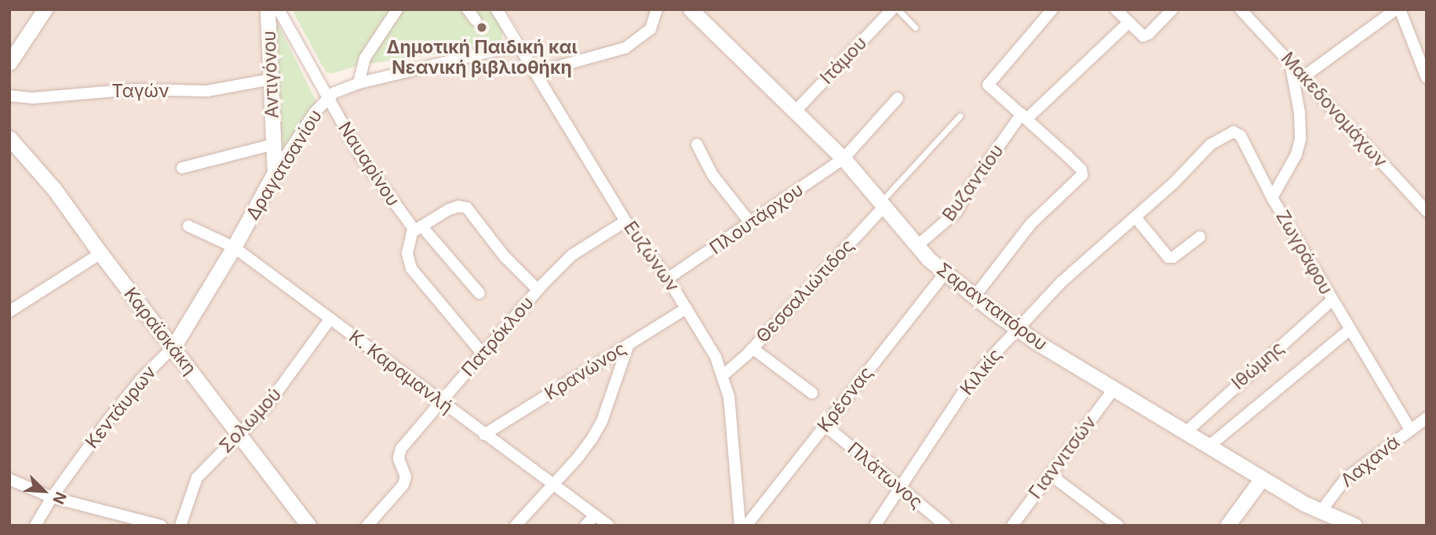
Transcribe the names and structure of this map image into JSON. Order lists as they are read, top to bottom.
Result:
{
  "streets": {
    "main road": [
      "Αντιγόνου",
      "Δραγατσανίου",
      "Σαρανταπόρου",
      "Καραϊσκάκη"
    ],
    "street": [
      "Ιτάμου",
      "Ταγών",
      "Μακεδονομάχων",
      "Ναυαρίνου",
      "Βυζαντίου",
      "Πλουτάρχου",
      "Ζωγράφου",
      "Ευζώνων",
      "Θεσσαλιώτιδος",
      "Πατρόκλου",
      "Ιθώμης",
      "Κρανώνος",
      "Κ. Καραμανλή",
      "Κιλκίς",
      "Κρέσνας",
      "Κεντάυρων",
      "Σολωμού",
      "Γιαννιτσών",
      "Λαχανά",
      "Πλάτωνος"
    ]
  },
  "crossings": [
    ["Ιτάμου", "Σαρανταπόρου"],
    ["Αντιγόνου", "Ταγών"],
    ["Αντιγόνου", "Δραγατσανίου"],
    ["Μακεδονομάχων", "Ζωγράφου"],
    ["Ναυαρίνου", "Δραγατσανίου"],
    ["Δραγατσανίου", "Ευζώνων"],
    ["Δραγατσανίου", "Καραϊσκάκη"],
    ["Δραγατσανίου", "Κ. Καραμανλή"],
    ["Δραγατσανίου", "Κεντάυρων"],
    ["Βυζαντίου", "Σαρανταπόρου"],
    ["Πλουτάρχου", "Ευζώνων"],
    ["Πλουτάρχου", "Σαρανταπόρου"],
    ["Ζωγράφου", "Ιθώμης"],
    ["Ζωγράφου", "Κιλκίς"],
    ["Ζωγράφου", "Λαχανά"],
    ["Ευζώνων", "Θεσσαλιώτιδος"],
    ["Ευζώνων", "Πατρόκλου"],
    ["Ευζώνων", "Κρανώνος"],
    ["Θεσσαλιώτιδος", "Σαρανταπόρου"],
    ["Σαρανταπόρου", "Ιθώμης"],
    ["Σαρανταπόρου", "Κιλκίς"],
    ["Σαρανταπόρου", "Κρέσνας"],
    ["Σαρανταπόρου", "Γιαννιτσών"],
    ["Σαρανταπόρου", "Λαχανά"],
    ["Καραϊσκάκη", "Κεντάυρων"],
    ["Καραϊσκάκη", "Σολωμού"],
    ["Πατρόκλου", "Κ. Καραμανλή"],
    ["Κρανώνος", "Κ. Καραμανλή"],
    ["Κ. Καραμανλή", "Σολωμού"],
    ["Κιλκίς", "Πλάτωνος"],
    ["Κρέσνας", "Πλάτωνος"]
  ],
  "places": ["Δημοτική Παιδική και Νεανική βιβλιοθήκη"],
  "north": "bottom right"
}
